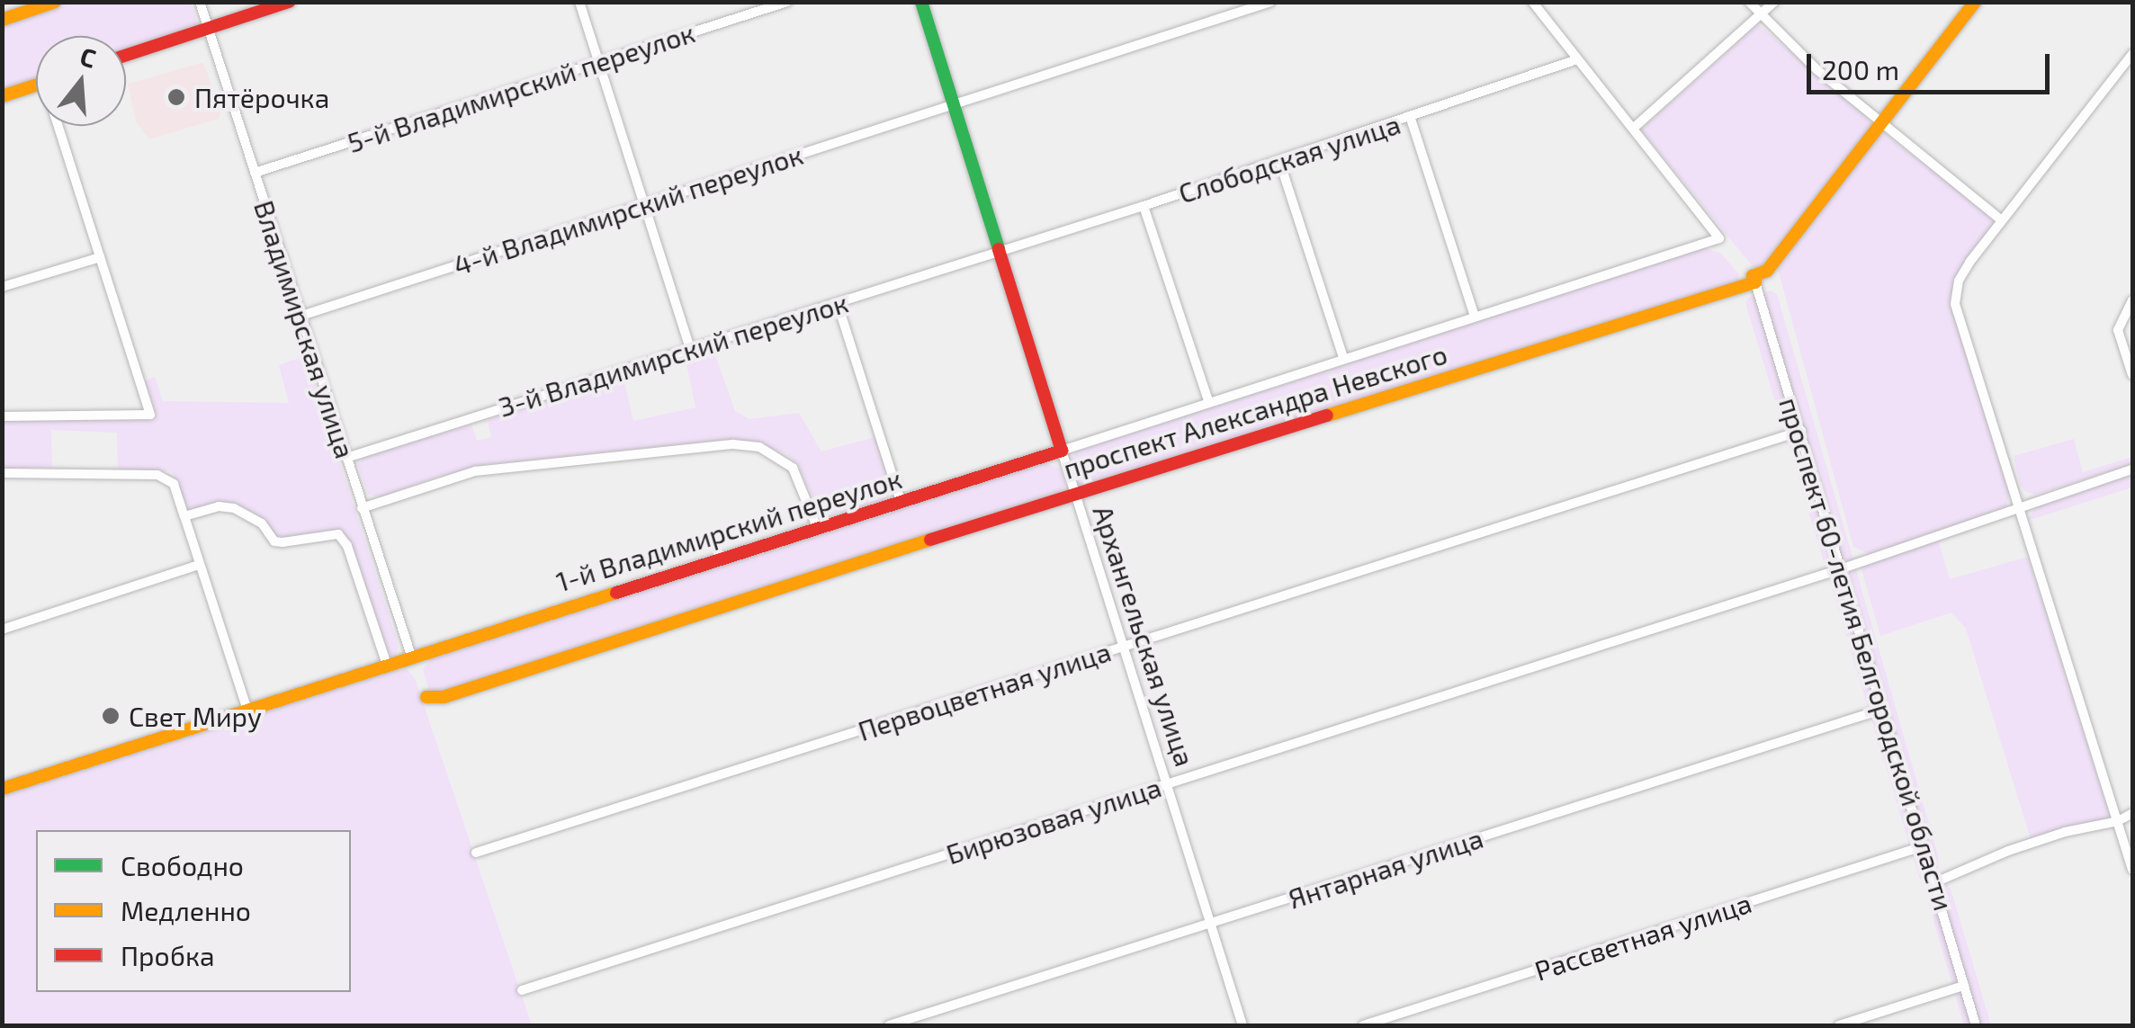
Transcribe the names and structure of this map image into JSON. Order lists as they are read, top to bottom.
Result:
{
  "streets": {
    "street": [
      "5-й Владимирский переулок",
      "Слободская улица",
      "4-й Владимирский переулок",
      "Владимирская улица",
      "3-й Владимирский переулок",
      "проспект Александра Невского",
      "1-й Владимирский переулок",
      "Архангельская улица",
      "проспект 60-летия Белгородской области",
      "Первоцветная улица",
      "Бирюзовая улица",
      "Янтарная улица",
      "Рассветная улица"
    ]
  },
  "crossings": [
    ["5-й Владимирский переулок", "Владимирская улица"],
    ["Слободская улица", "3-й Владимирский переулок"],
    ["Слободская улица", "Архангельская улица"],
    ["4-й Владимирский переулок", "Владимирская улица"],
    ["4-й Владимирский переулок", "Архангельская улица"],
    ["Владимирская улица", "3-й Владимирский переулок"],
    ["Владимирская улица", "1-й Владимирский переулок"],
    ["3-й Владимирский переулок", "Архангельская улица"],
    ["проспект Александра Невского", "1-й Владимирский переулок"],
    ["проспект Александра Невского", "Архангельская улица"],
    ["проспект Александра Невского", "проспект 60-летия Белгородской области"],
    ["1-й Владимирский переулок", "Архангельская улица"],
    ["Архангельская улица", "Первоцветная улица"],
    ["Архангельская улица", "Бирюзовая улица"],
    ["Архангельская улица", "Янтарная улица"],
    ["проспект 60-летия Белгородской области", "Первоцветная улица"],
    ["проспект 60-летия Белгородской области", "Бирюзовая улица"],
    ["проспект 60-летия Белгородской области", "Янтарная улица"],
    ["проспект 60-летия Белгородской области", "Рассветная улица"]
  ],
  "places": ["Пятёрочка", "Свет Миру"],
  "legend": ["Свободно", "Медленно", "Пробка"],
  "scale_bar": "200 m",
  "north": "top"
}
